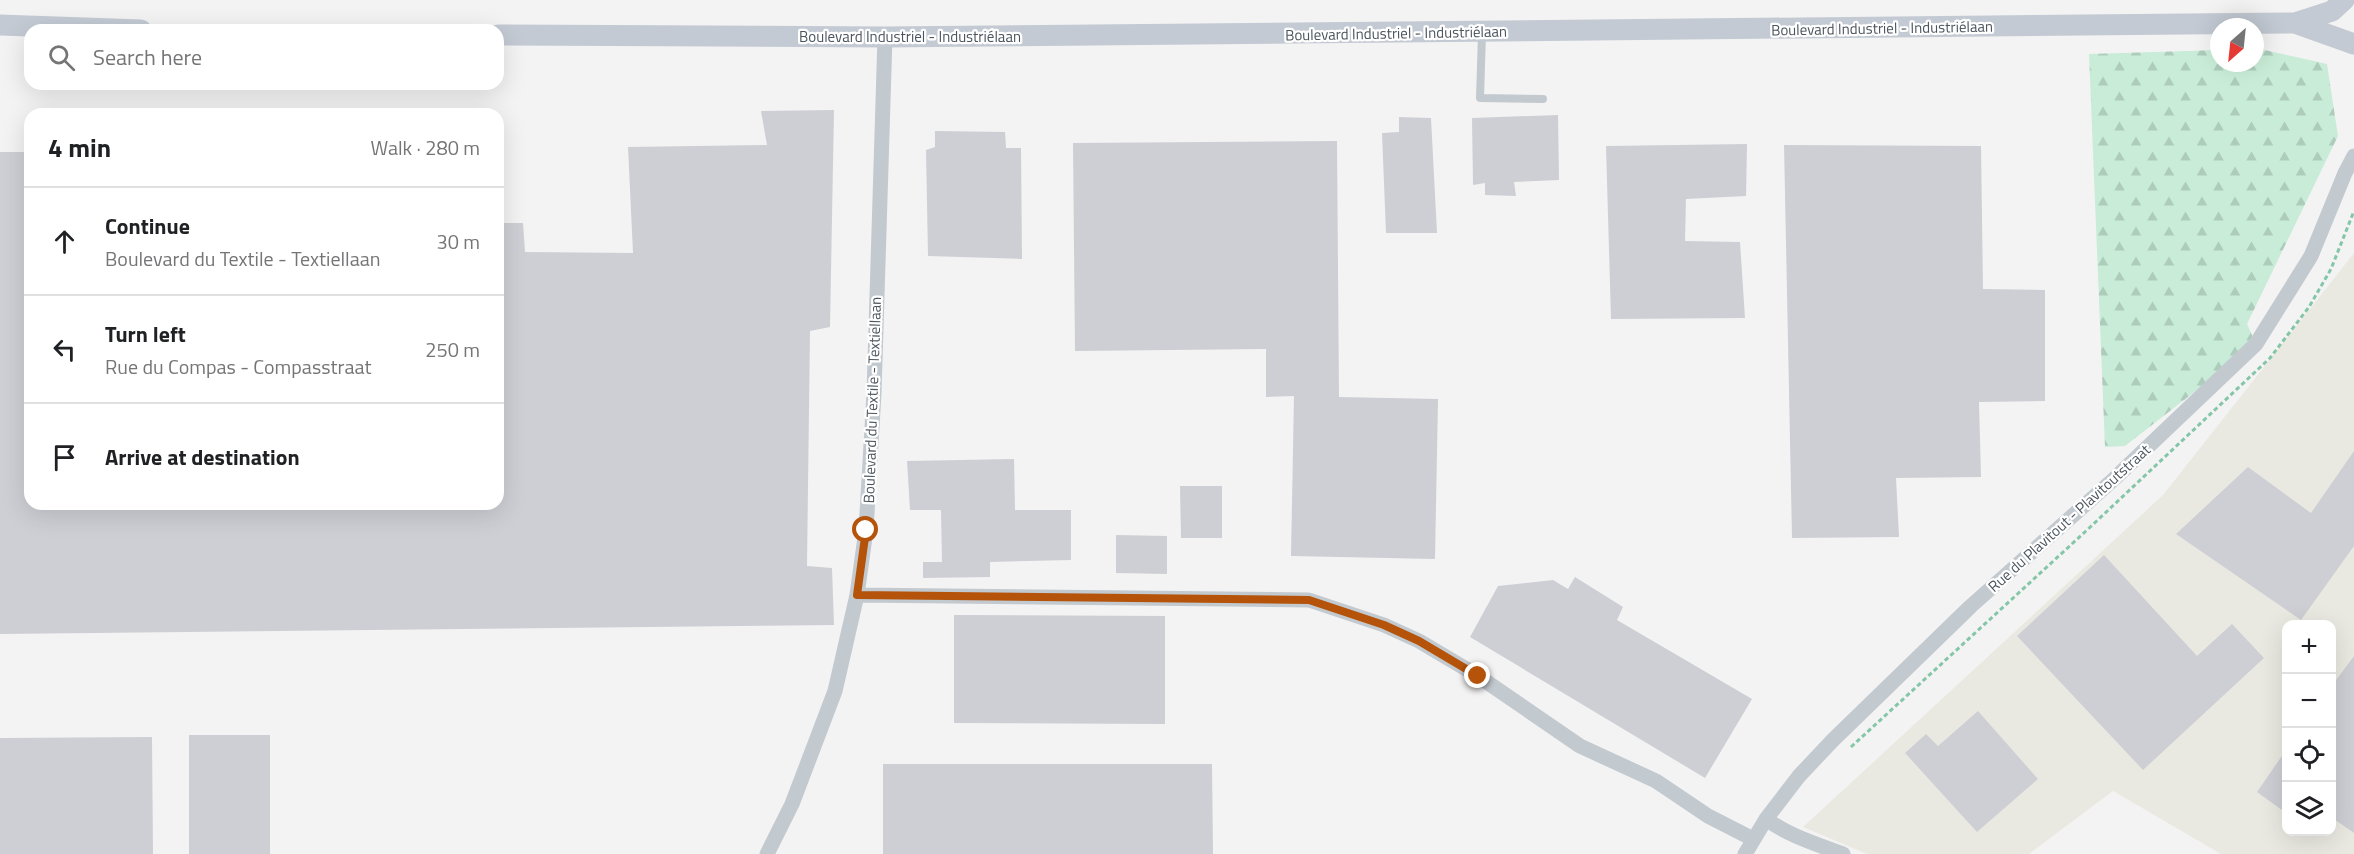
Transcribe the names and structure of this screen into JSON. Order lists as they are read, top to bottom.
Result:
{
  "streets": {
    "main road": ["Boulevard Industriel - Industriélaan"],
    "street": ["Boulevard du Textile - Textiellaan", "Rue du Plavitout - Plavitoutstraat"]
  },
  "crossings": [
    ["Boulevard Industriel - Industriélaan", "Boulevard du Textile - Textiellaan"]
  ],
  "north": "bottom left",
  "page": {
    "search": "Search here",
    "heading": ["4 min", "Walk · 280 m"],
    "list": [
      ["Continue", "Boulevard du Textile - Textiellaan", "30 m"],
      ["Turn left", "Rue du Compas - Compasstraat", "250 m"],
      "Arrive at destination"
    ],
    "map_buttons": ["+", "−"]
  }
}
